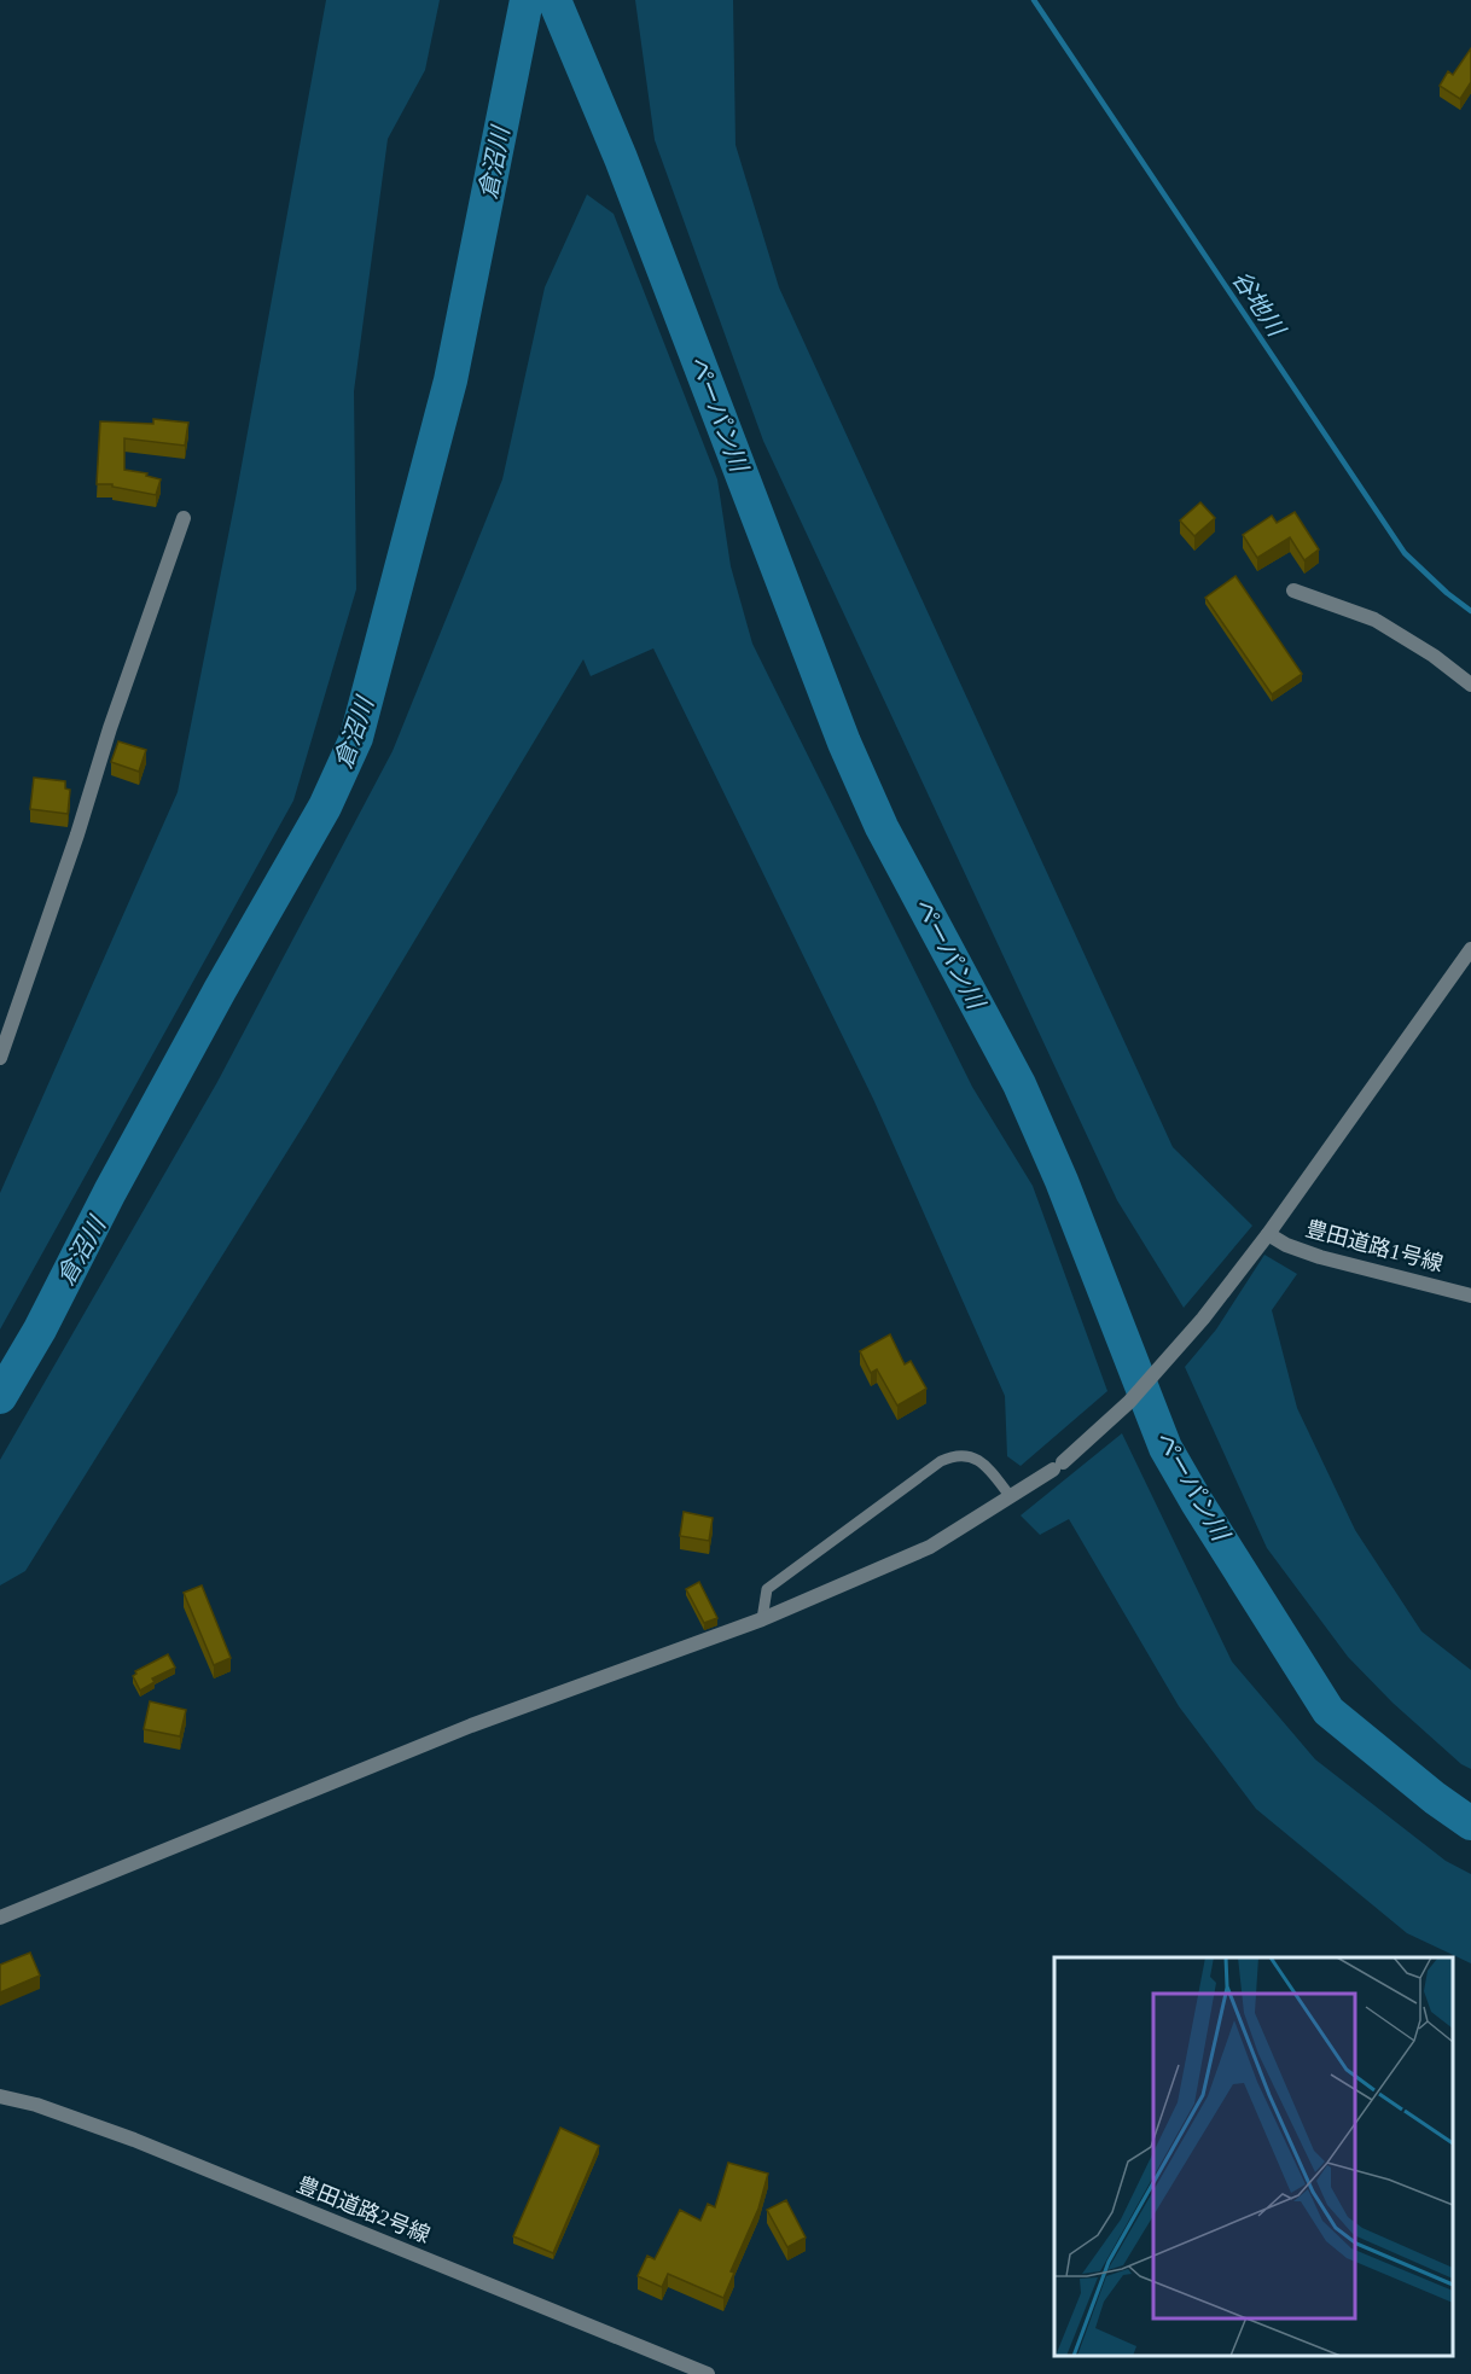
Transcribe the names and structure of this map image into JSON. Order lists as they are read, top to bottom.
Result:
{
  "streets": {
    "street": ["豊田道路1号線", "豊田道路2号線"]
  },
  "water": ["倉沼川", "谷地川", "ペーパン川"]
}
